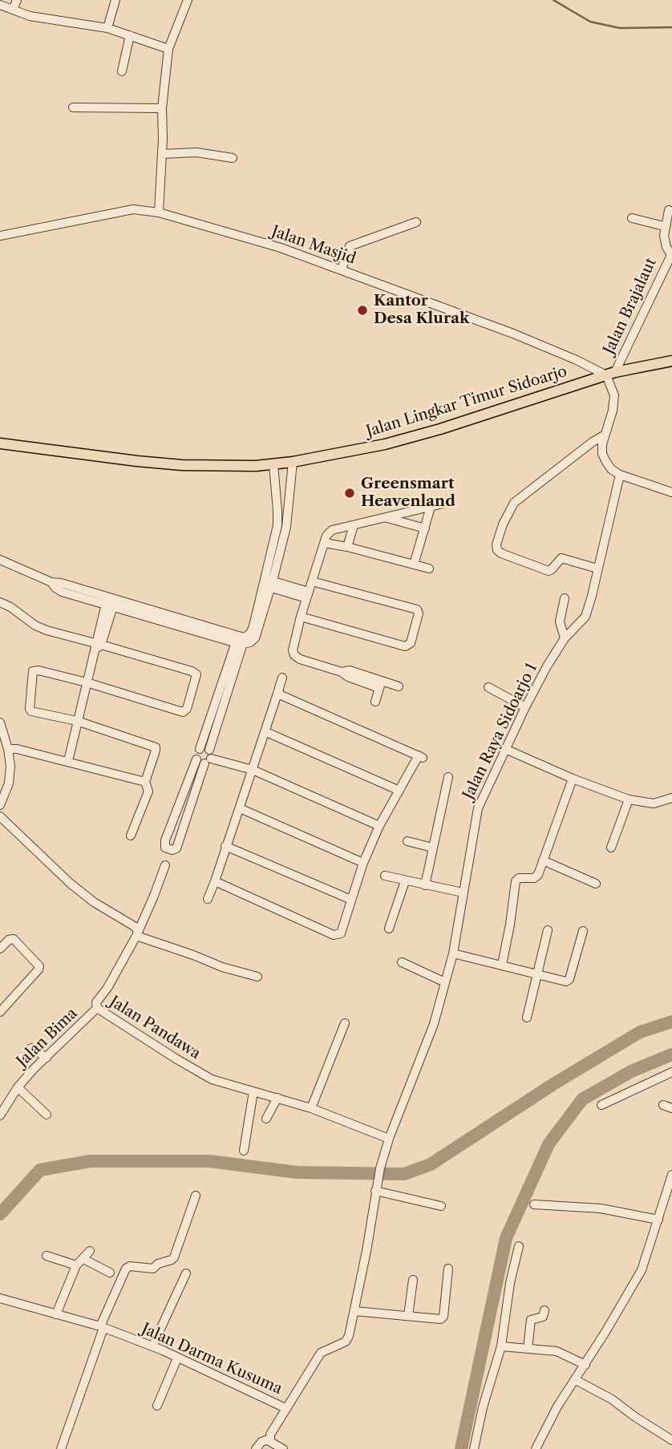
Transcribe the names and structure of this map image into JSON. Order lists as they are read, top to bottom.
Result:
{
  "streets": {
    "main road": ["Jalan Lingkar Timur Sidoarjo"],
    "street": [
      "Jalan Masjid",
      "Jalan Brajalaut",
      "Jalan Raya Sidoarjo 1",
      "Jalan Pandawa",
      "Jalan Bima",
      "Jalan Darma Kusuma"
    ]
  },
  "crossings": [
    ["Jalan Masjid", "Jalan Brajalaut"],
    ["Jalan Masjid", "Jalan Lingkar Timur Sidoarjo"],
    ["Jalan Brajalaut", "Jalan Lingkar Timur Sidoarjo"],
    ["Jalan Raya Sidoarjo 1", "Jalan Pandawa"],
    ["Jalan Raya Sidoarjo 1", "Jalan Darma Kusuma"],
    ["Jalan Pandawa", "Jalan Bima"],
    ["Jalan Pandawa", "Jalan Darma Kusuma"]
  ],
  "places": ["Kantor Desa Klurak", "Greensmart Heavenland"]
}
